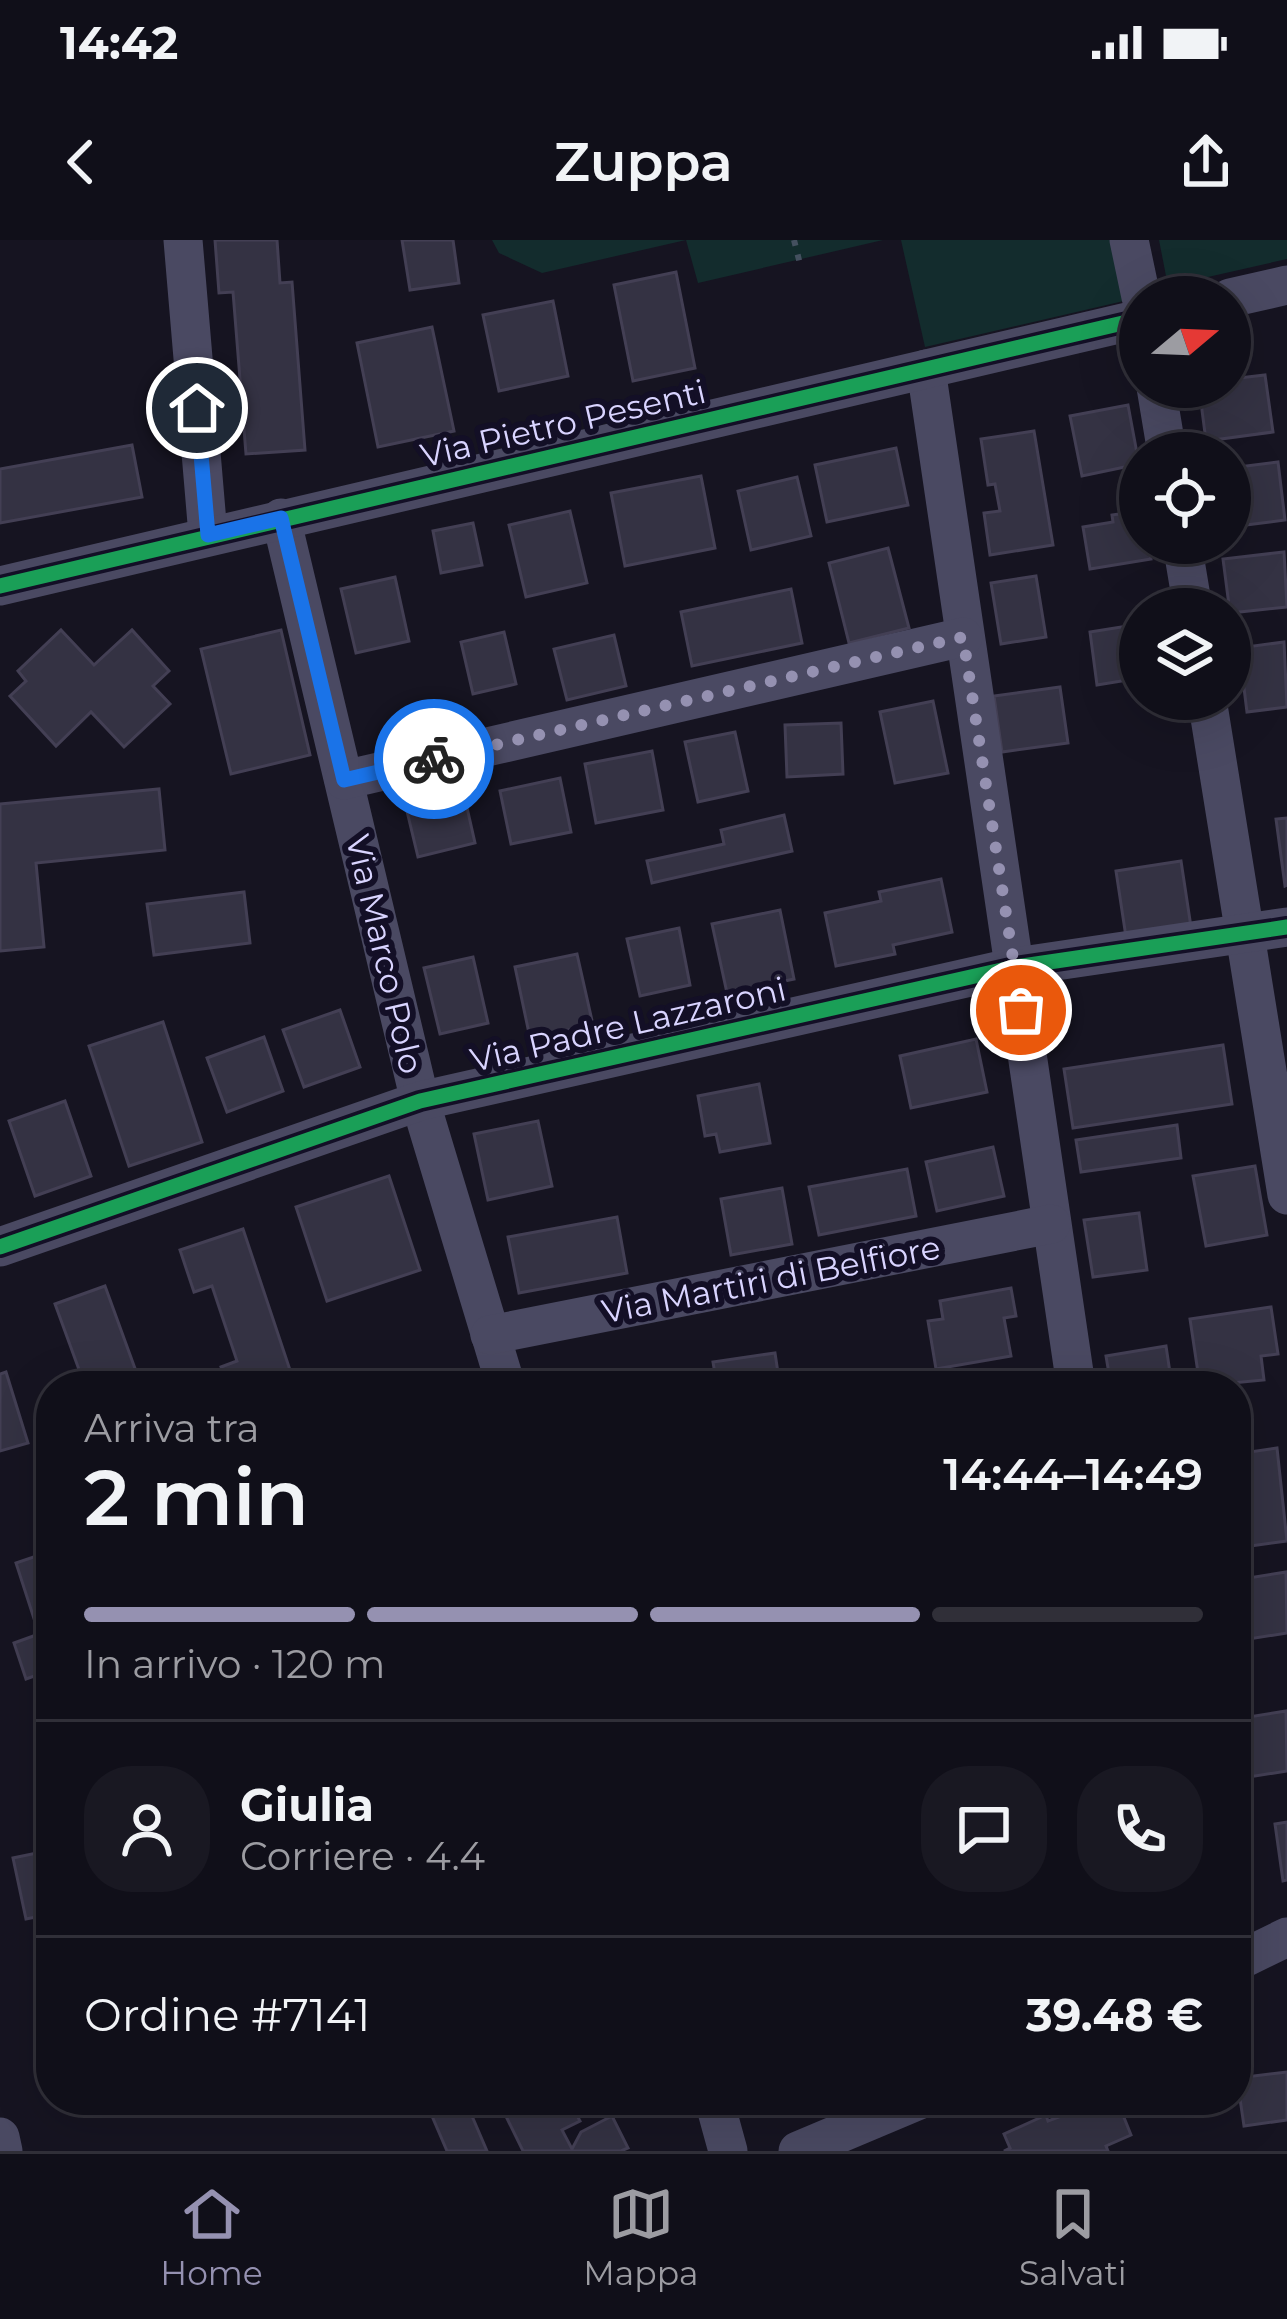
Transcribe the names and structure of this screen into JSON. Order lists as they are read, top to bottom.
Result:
{
  "streets": {
    "street": [
      "Via Pietro Pesenti",
      "Via Marco Polo",
      "Via Padre Lazzaroni",
      "Via Martiri di Belfiore"
    ]
  },
  "crossings": [
    ["Via Pietro Pesenti", "Via Marco Polo"],
    ["Via Marco Polo", "Via Padre Lazzaroni"],
    ["Via Marco Polo", "Via Martiri di Belfiore"]
  ],
  "north": "right",
  "page": {
    "status": "14:42",
    "header": "Zuppa",
    "heading": ["2 min", "Arriva tra", "14:44–14:49"],
    "panel": [
      "Giulia",
      "Corriere · 4.4",
      "Ordine #7141",
      "39.48 €"
    ],
    "bar": "In arrivo · 120 m",
    "tabs": ["Home", "Mappa", "Salvati"]
  }
}
